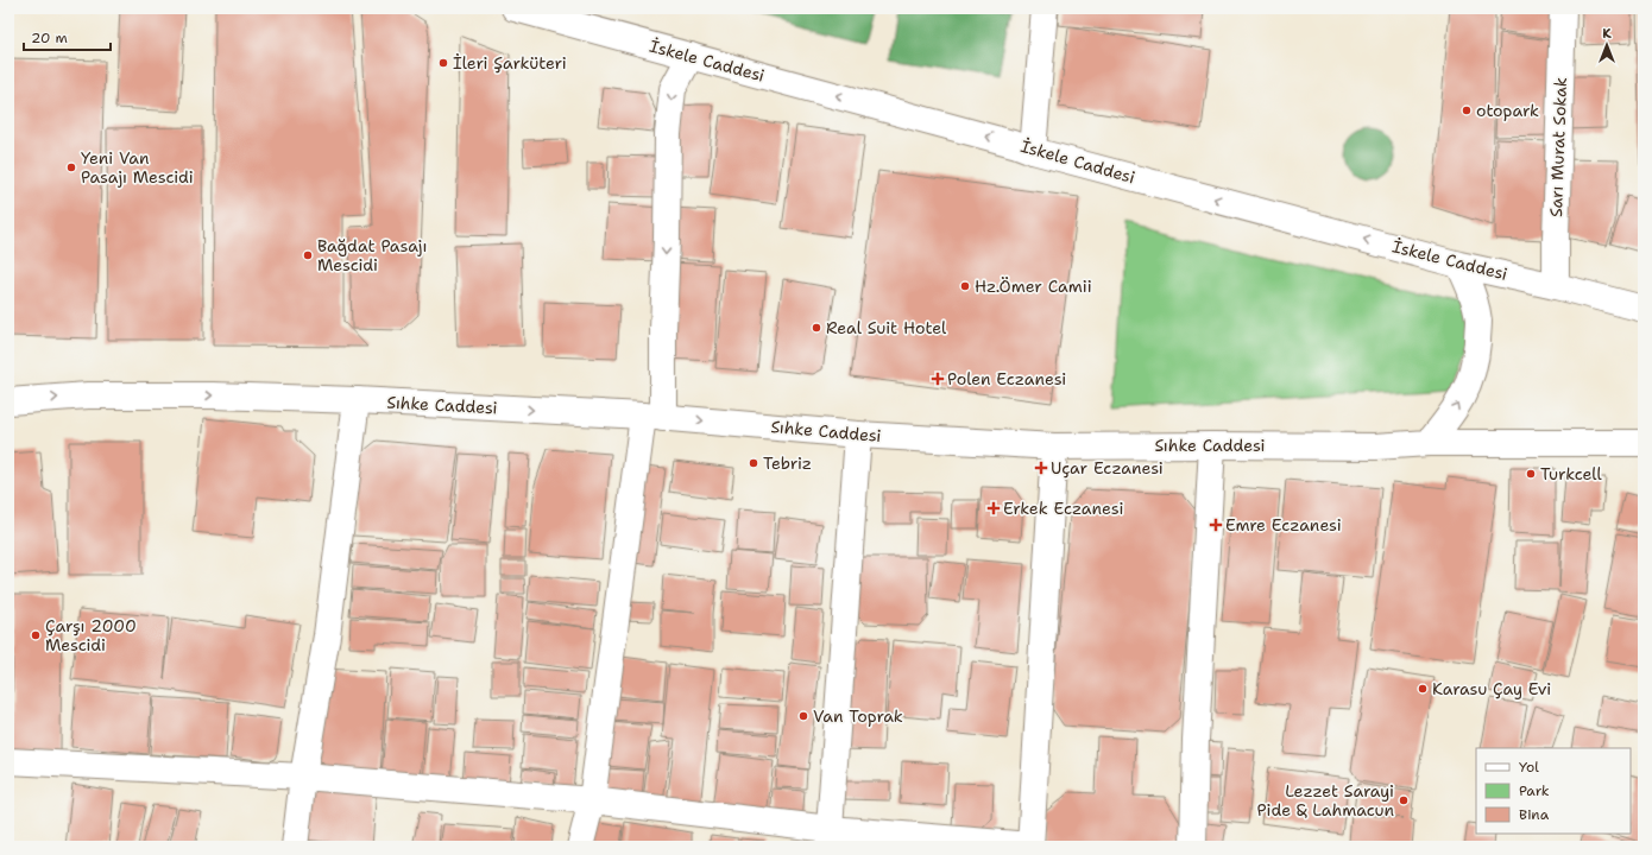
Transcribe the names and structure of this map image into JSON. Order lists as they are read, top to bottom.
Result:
{
  "streets": {
    "street": ["İskele Caddesi", "Sarı Murat Sokak", "Sıhke Caddesi"]
  },
  "crossings": [
    ["İskele Caddesi", "Sarı Murat Sokak"]
  ],
  "one_way": ["İskele Caddesi", "Sıhke Caddesi"],
  "places": {
    "other": [
      "İleri Şarküteri",
      "otopark",
      "Yeni Van Pasajı Mescidi",
      "Bağdat Pasajı Mescidi",
      "Hz.Ömer Camii",
      "Real Suit Hotel",
      "Tebriz",
      "Turkcell",
      "Çarşı 2000 Mescidi",
      "Karasu Çay Evi",
      "Van Toprak",
      "Lezzet Sarayi Pide & Lahmacun"
    ],
    "health": [
      "Polen Eczanesi",
      "Uçar Eczanesi",
      "Erkek Eczanesi",
      "Emre Eczanesi"
    ]
  },
  "legend": ["Yol", "Park", "Bina"],
  "scale_bar": "20 m",
  "north": "top"
}
